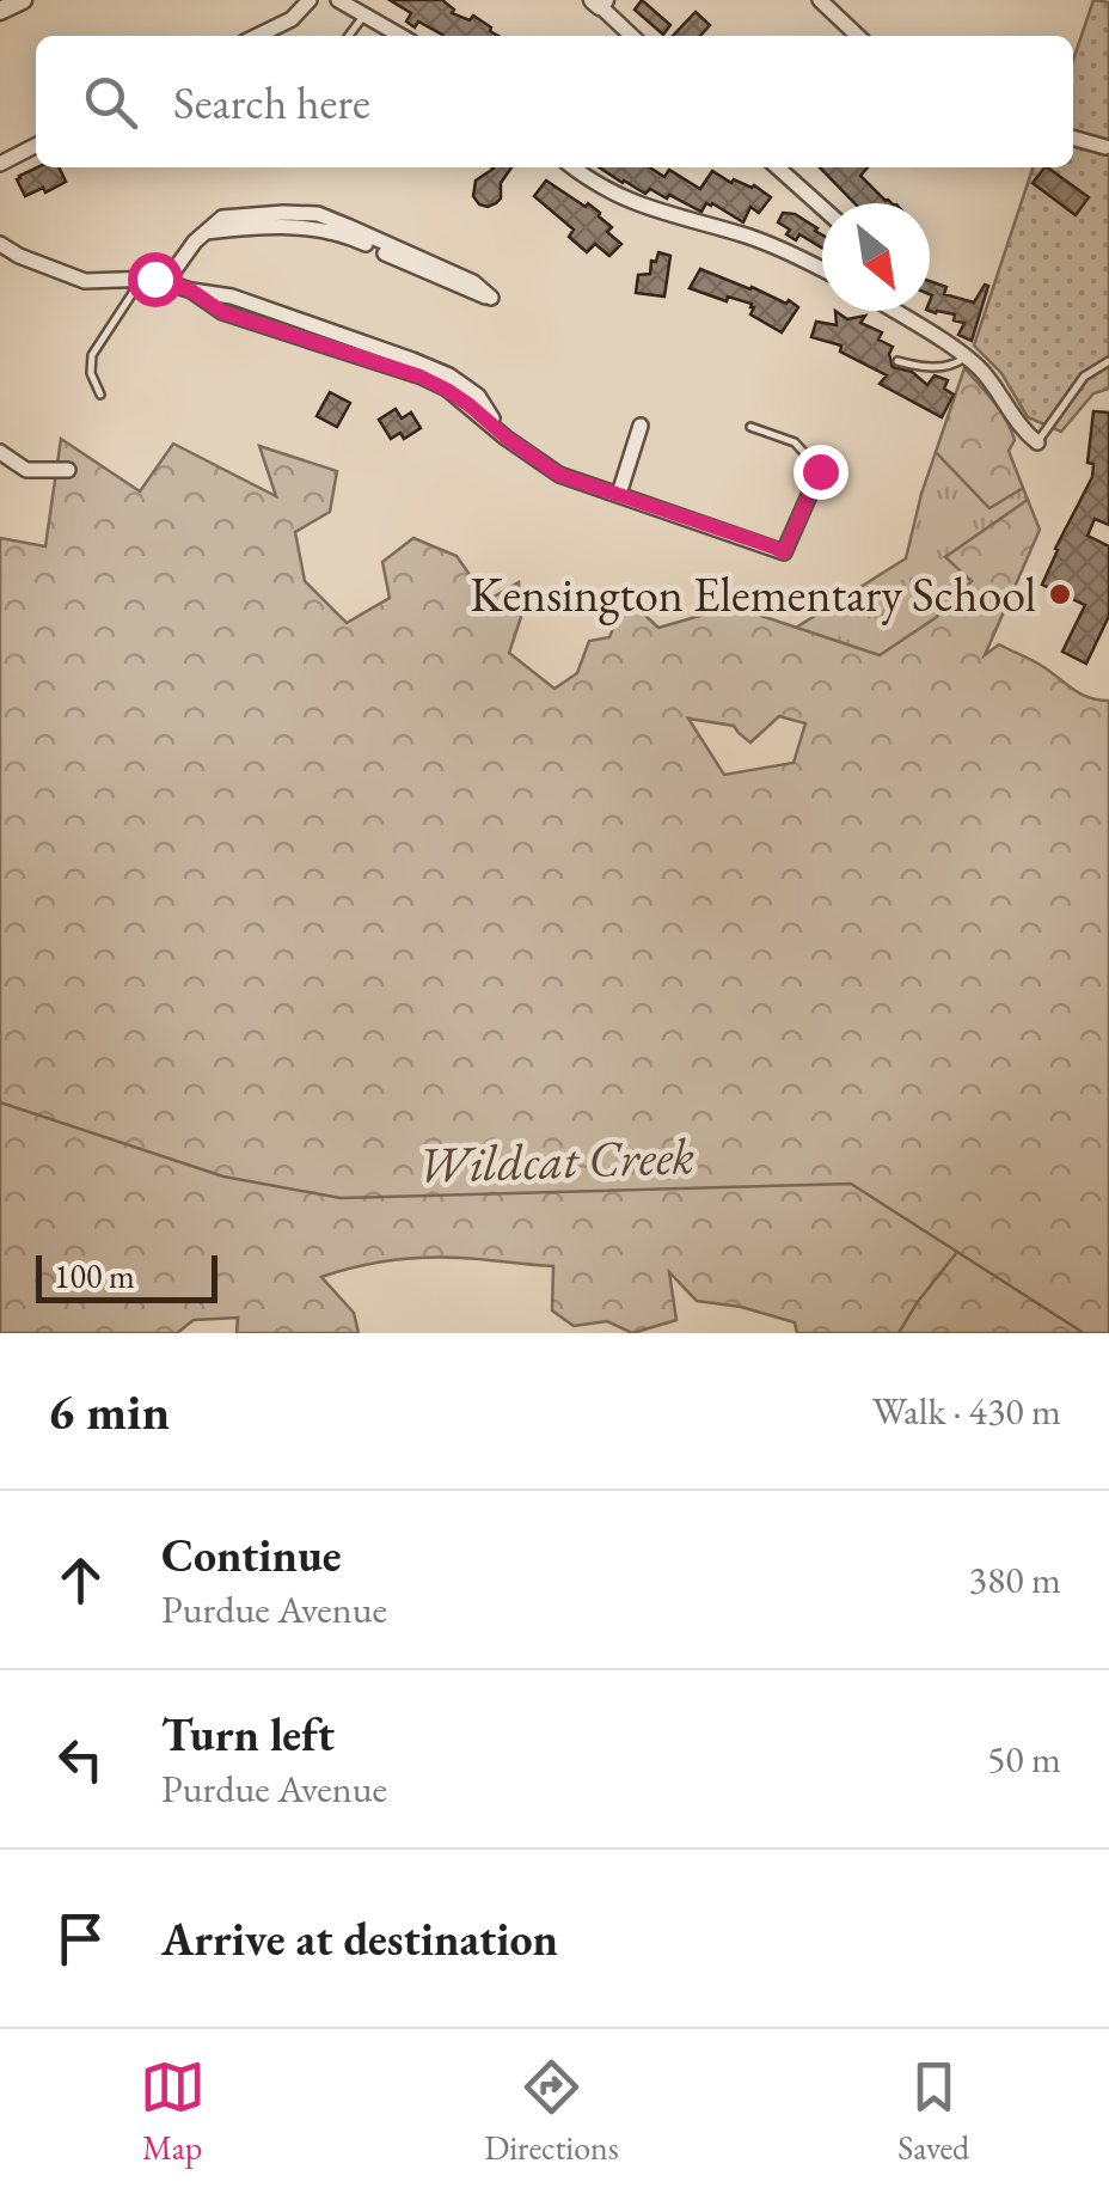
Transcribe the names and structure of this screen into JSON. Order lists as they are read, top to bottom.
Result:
{
  "water": ["Wildcat Creek"],
  "places": ["Kensington Elementary School"],
  "scale_bar": "100 m",
  "north": "bottom right",
  "page": {
    "search": "Search here",
    "scale": "100 m",
    "heading": ["6 min", "Walk · 430 m"],
    "list": [
      ["Continue", "Purdue Avenue", "380 m"],
      ["Turn left", "Purdue Avenue", "50 m"],
      "Arrive at destination"
    ],
    "nav": ["Map", "Directions", "Saved"]
  }
}
